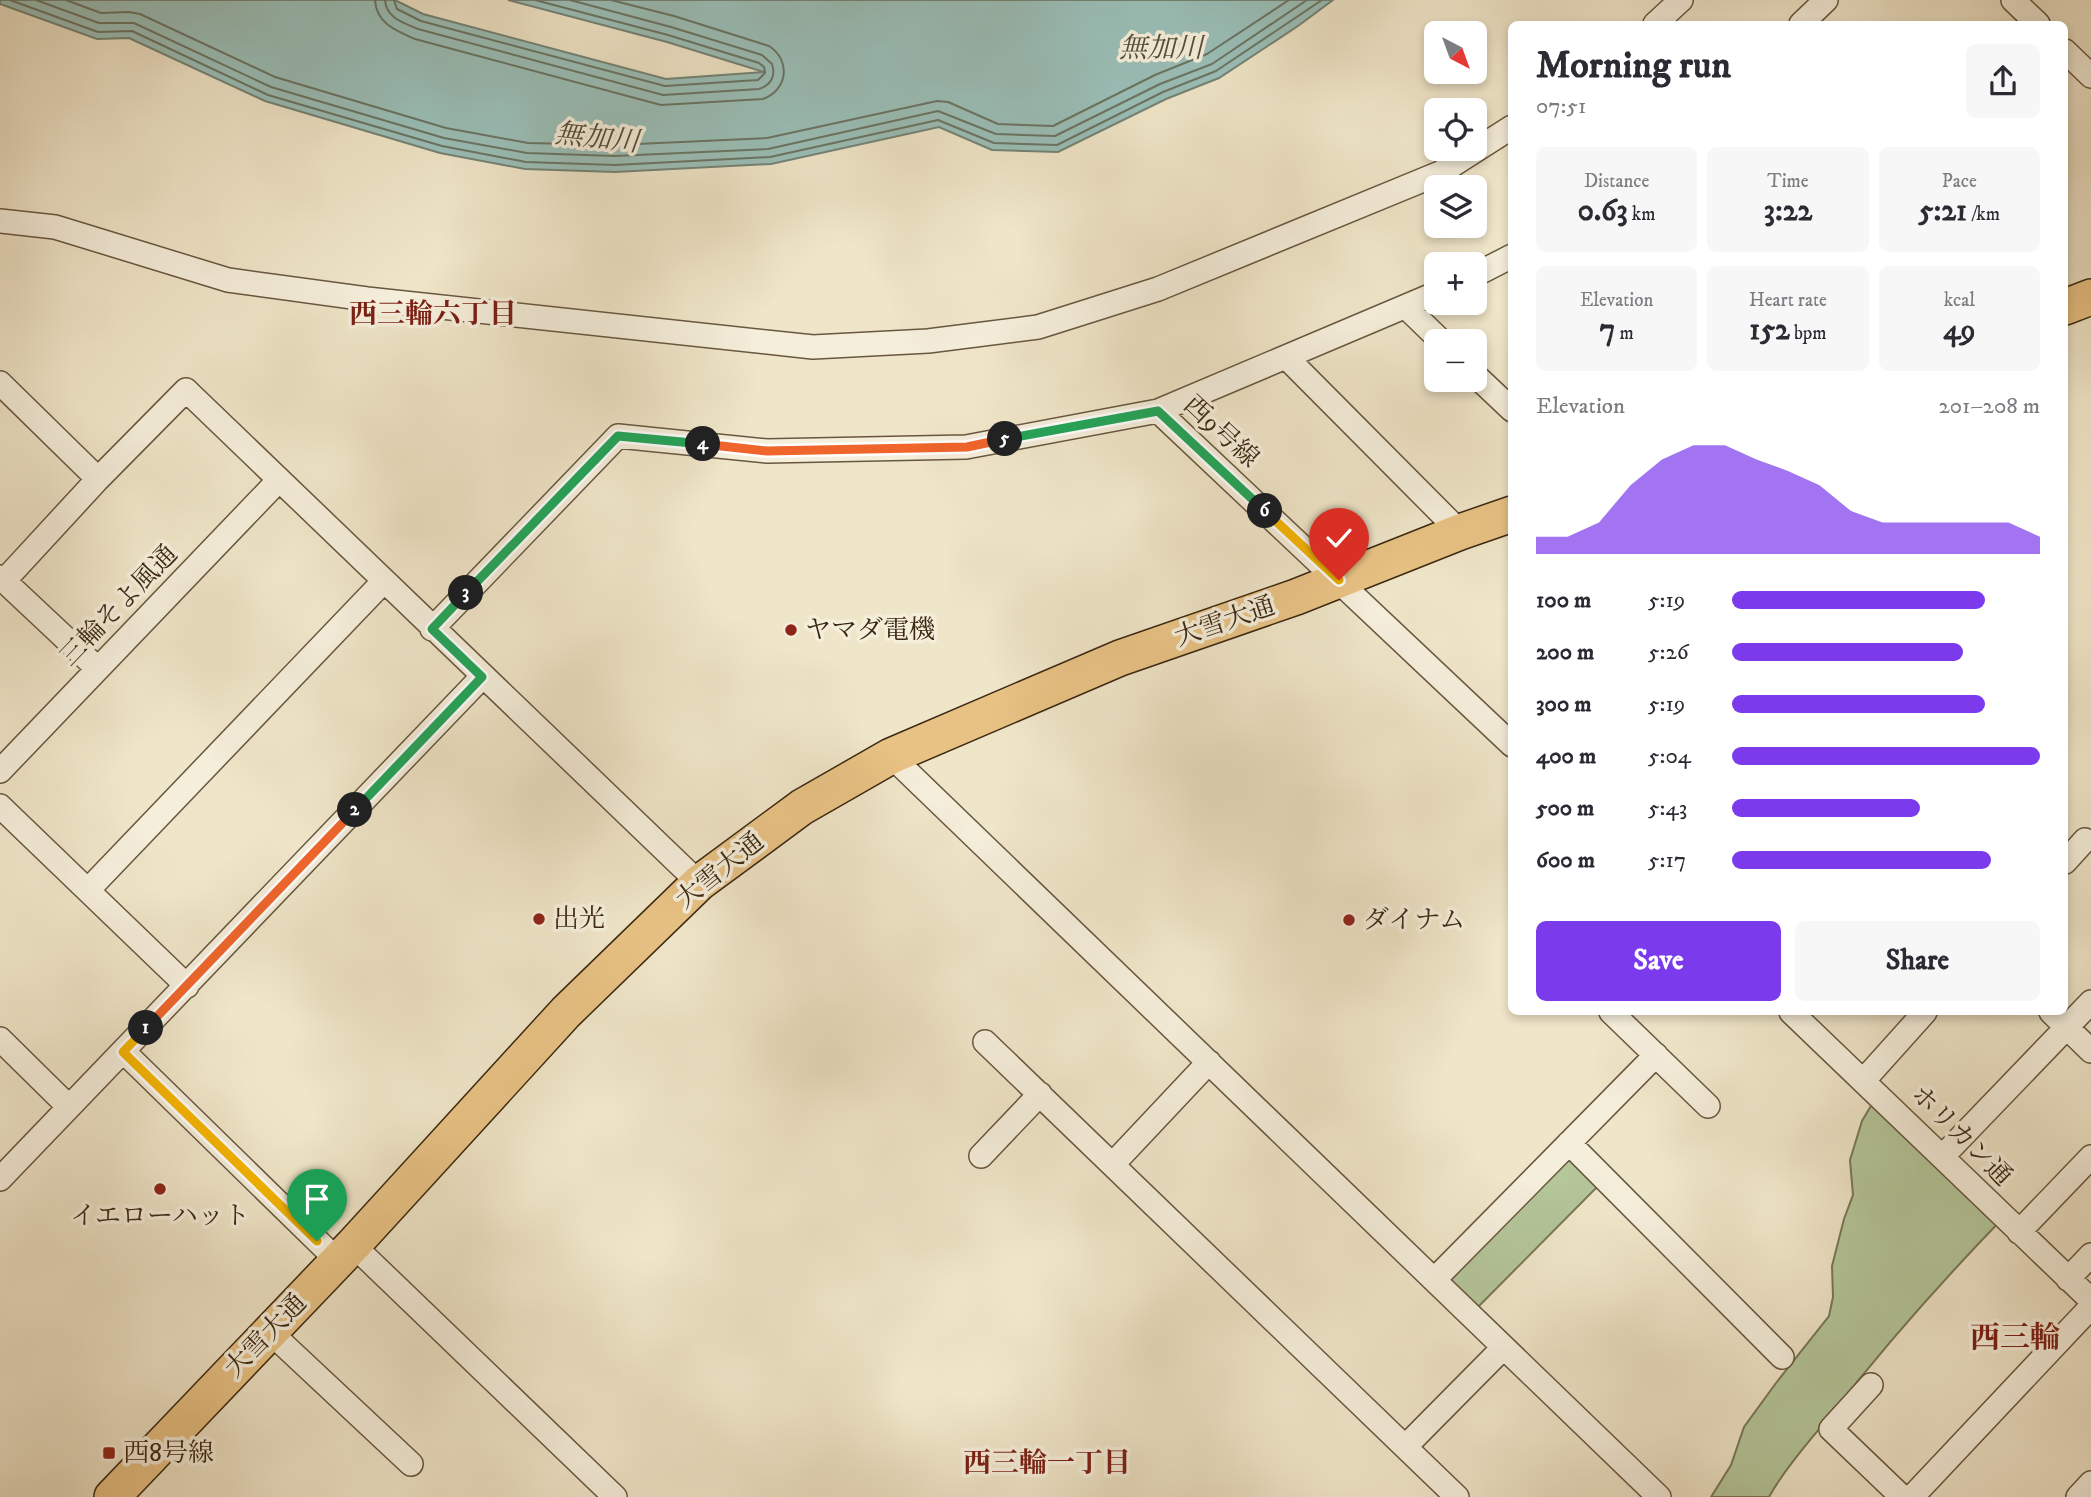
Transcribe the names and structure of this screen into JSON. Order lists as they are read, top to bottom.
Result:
{
  "streets": {
    "highway": ["大雪大通"],
    "street": ["西9号線", "三輪そよ風通", "ホリカン通"]
  },
  "crossings": [
    ["西9号線", "大雪大通"]
  ],
  "districts": ["西三輪六丁目", "西三輪", "西三輪一丁目"],
  "water": ["無加川"],
  "places": {
    "other": [
      "ヤマダ電機",
      "出光",
      "ダイナム",
      "イエローハット"
    ],
    "transit": ["西8号線"]
  },
  "north": "bottom right",
  "page": {
    "map_buttons": ["+", "−"],
    "heading": ["Morning run", "07:51"],
    "stats": [
      ["Distance", "0.63 km"],
      ["Time", "3:22"],
      ["Pace", "5:21 /km"],
      ["Elevation", "7 m"],
      ["Heart rate", "152 bpm"],
      ["kcal", "49"]
    ],
    "chart": ["Elevation", "201–208 m"],
    "pins": [
      "5",
      "4",
      "6",
      "3",
      "2",
      "1"
    ],
    "list": [
      {
        "name": "100 m",
        "note": "5:19"
      },
      {
        "name": "200 m",
        "note": "5:26"
      },
      {
        "name": "300 m",
        "note": "5:19"
      },
      {
        "name": "400 m",
        "note": "5:04"
      },
      {
        "name": "500 m",
        "note": "5:43"
      },
      {
        "name": "600 m",
        "note": "5:17"
      }
    ],
    "buttons": ["Save", "Share"]
  }
}
